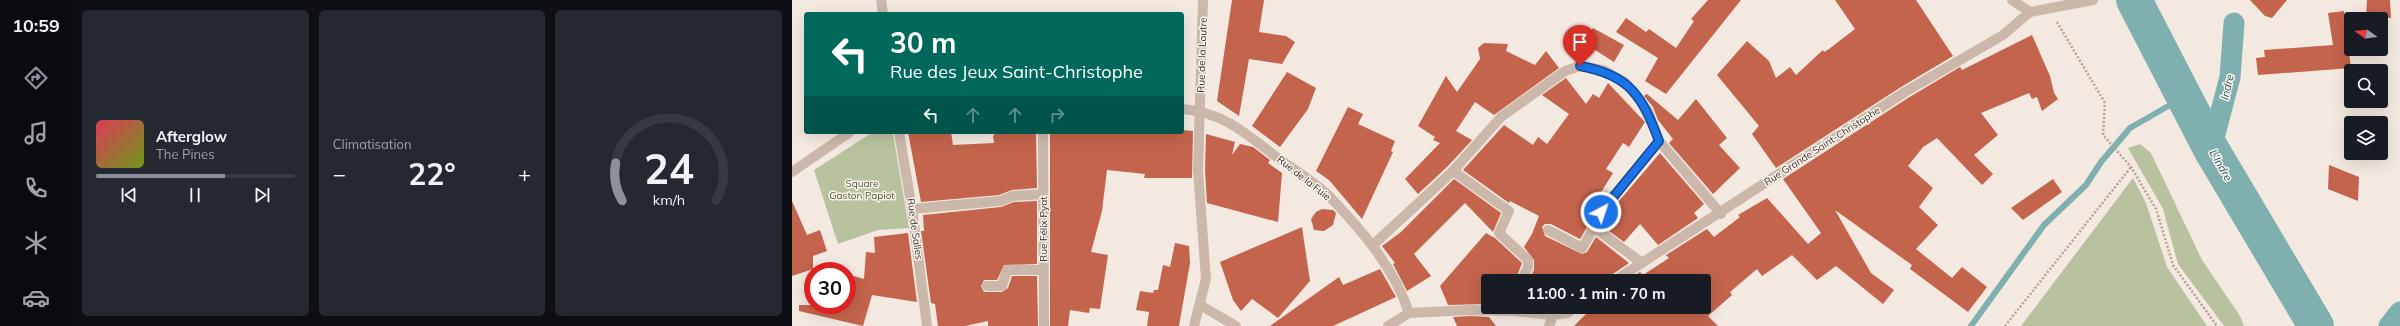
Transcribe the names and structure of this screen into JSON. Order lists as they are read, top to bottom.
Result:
{
  "streets": {
    "street": [
      "Rue de la Loutre",
      "Rue Grande Saint-Christophe",
      "Rue de la Fuie",
      "Rue de Salles",
      "Rue Félix Pyat"
    ]
  },
  "crossings": [
    ["Rue de la Loutre", "Rue de la Fuie"]
  ],
  "water": ["Indre", "L'Indre"],
  "parks": ["Square Gaston Papiot"],
  "north": "left",
  "page": {
    "tabs": "10:59",
    "tile": "Climatisation",
    "turn": ["30 m", "Rue des Jeux Saint-Christophe"],
    "song": ["Afterglow", "The Pines"],
    "heat": ["−", "22°", "+"],
    "limit": "30",
    "trip": "11:00 · 1 min · 70 m",
    "gauge": ["24", "km/h"]
  }
}
